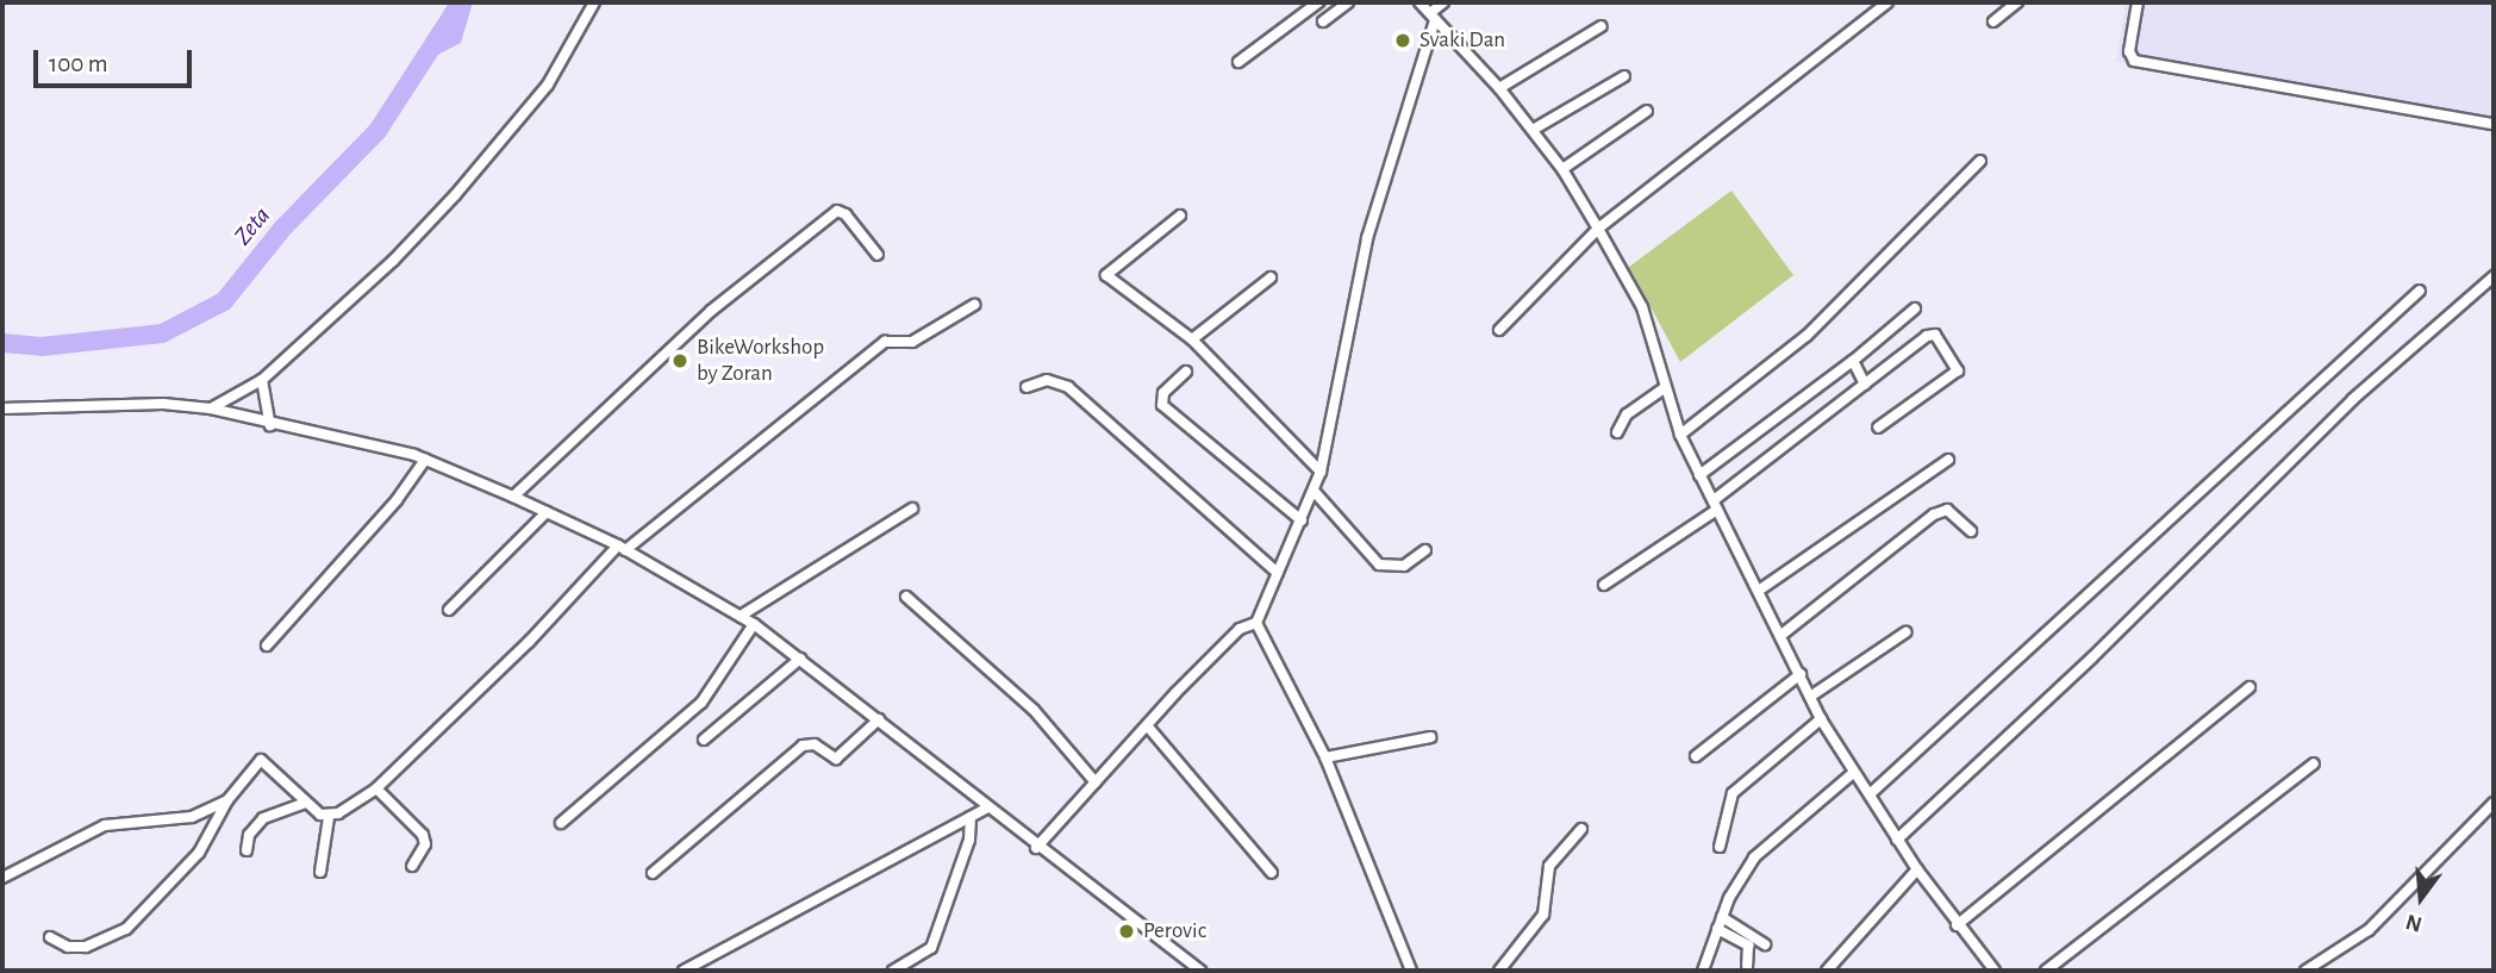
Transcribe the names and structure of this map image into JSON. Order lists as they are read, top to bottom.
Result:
{
  "water": ["Zeta"],
  "places": ["Svaki Dan", "BikeWorkshop by Zoran", "Perovic"],
  "scale_bar": "100 m",
  "north": "bottom"
}
